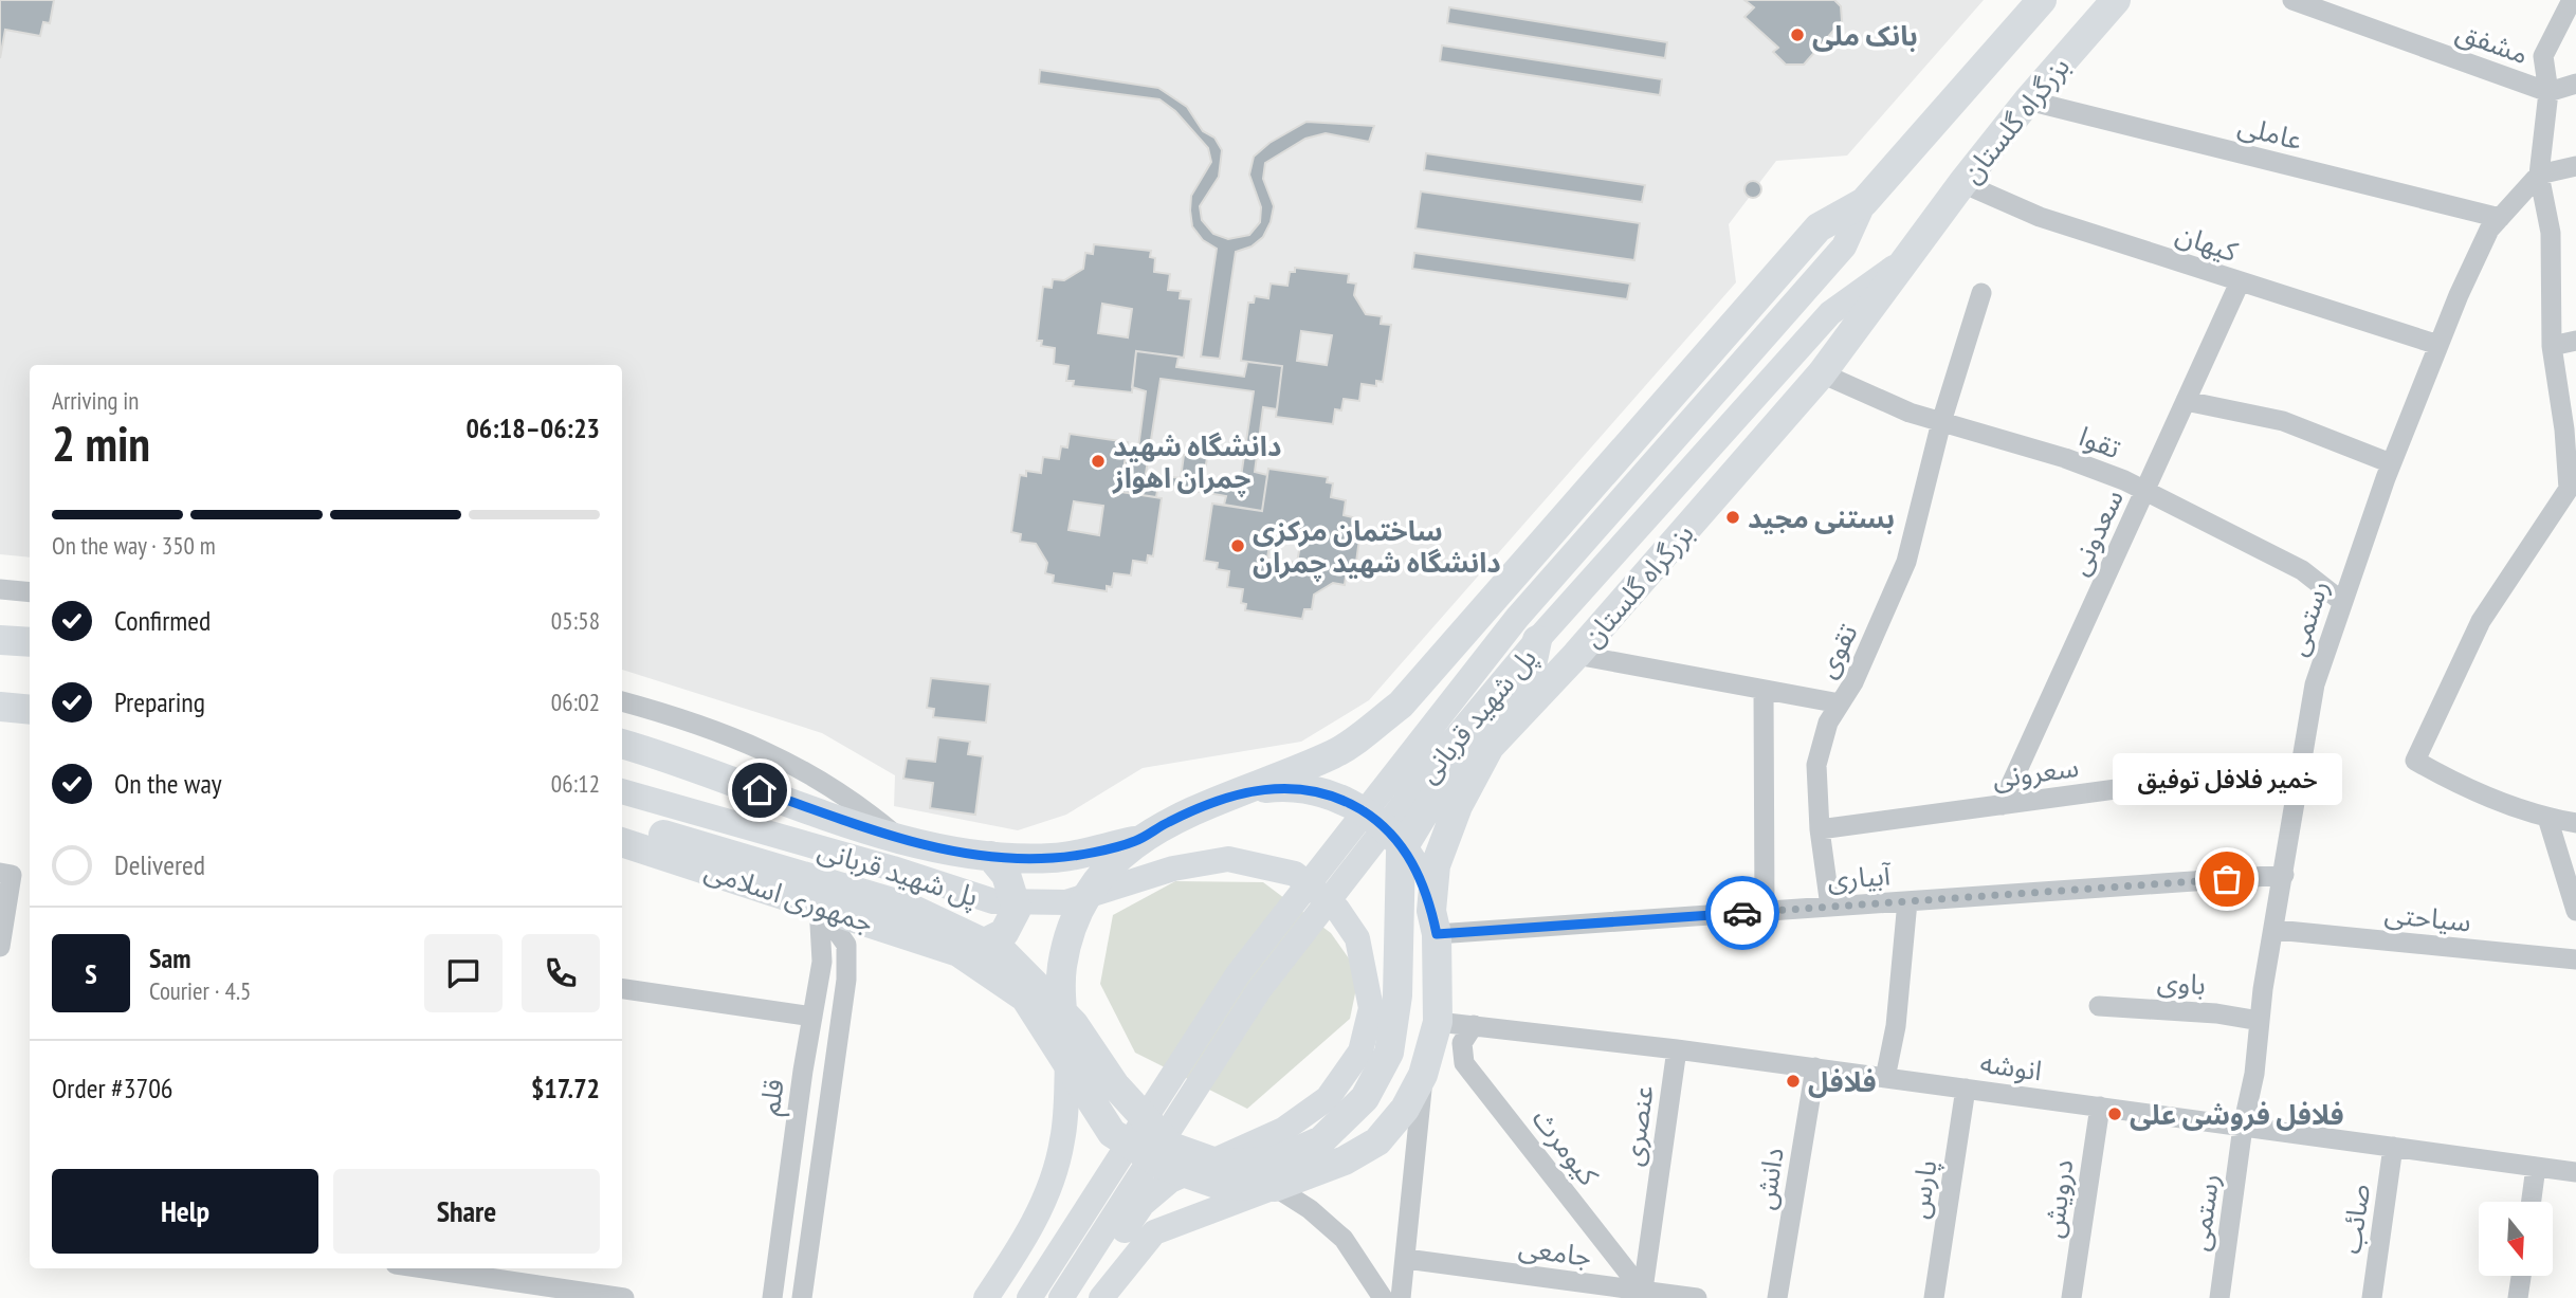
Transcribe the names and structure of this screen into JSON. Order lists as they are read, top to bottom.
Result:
{
  "streets": {
    "highway": ["بزرگراه گلستان", "پل شهید قربانی", "جمهوری اسلامی"],
    "street": [
      "مشفق",
      "عاملی",
      "کیهان",
      "تقوا",
      "سعدونی",
      "رستمی",
      "تقوی",
      "سعرونی",
      "آبیاری",
      "سیاحتی",
      "باوی",
      "انوشه",
      "قلم",
      "عنصری",
      "کیومرث",
      "دانش",
      "پارس",
      "درویش",
      "صائب",
      "جامعی"
    ]
  },
  "crossings": [
    ["بزرگراه گلستان", "عاملی"],
    ["بزرگراه گلستان", "کیهان"],
    ["بزرگراه گلستان", "تقوا"],
    ["بزرگراه گلستان", "پل شهید قربانی"],
    ["بزرگراه گلستان", "آبیاری"],
    ["بزرگراه گلستان", "جمهوری اسلامی"],
    ["بزرگراه گلستان", "انوشه"],
    ["عاملی", "رستمی"],
    ["کیهان", "سعدونی"],
    ["کیهان", "رستمی"],
    ["تقوا", "سعدونی"],
    ["تقوا", "رستمی"],
    ["تقوا", "تقوی"],
    ["سعدونی", "سعرونی"],
    ["رستمی", "سعرونی"],
    ["رستمی", "آبیاری"],
    ["رستمی", "سیاحتی"],
    ["رستمی", "باوی"],
    ["رستمی", "انوشه"],
    ["تقوی", "سعرونی"],
    ["تقوی", "آبیاری"],
    ["جمهوری اسلامی", "قلم"],
    ["انوشه", "عنصری"],
    ["انوشه", "کیومرث"],
    ["انوشه", "دانش"],
    ["انوشه", "پارس"],
    ["انوشه", "درویش"],
    ["انوشه", "صائب"],
    ["عنصری", "کیومرث"],
    ["عنصری", "جامعی"],
    ["کیومرث", "جامعی"]
  ],
  "places": [
    "بانک ملی",
    "دانشگاه شهید چمران اهواز",
    "بستنی مجید",
    "ساختمان مرکزی دانشگاه شهید چمران",
    "خمیر فلافل توفیق",
    "فلافل",
    "فلافل فروشی علی"
  ],
  "north": "bottom",
  "page": {
    "heading": ["2 min", "Arriving in", "06:18–06:23"],
    "panel": [
      "Sam",
      "Courier · 4.5",
      "Order #3706",
      "$17.72"
    ],
    "bar": "On the way · 350 m",
    "list": [
      ["Confirmed", "05:58"],
      ["Preparing", "06:02"],
      ["On the way", "06:12"],
      "Delivered"
    ],
    "bubble": "خمیر فلافل توفیق",
    "round": "S",
    "buttons": ["Help", "Share"]
  }
}
